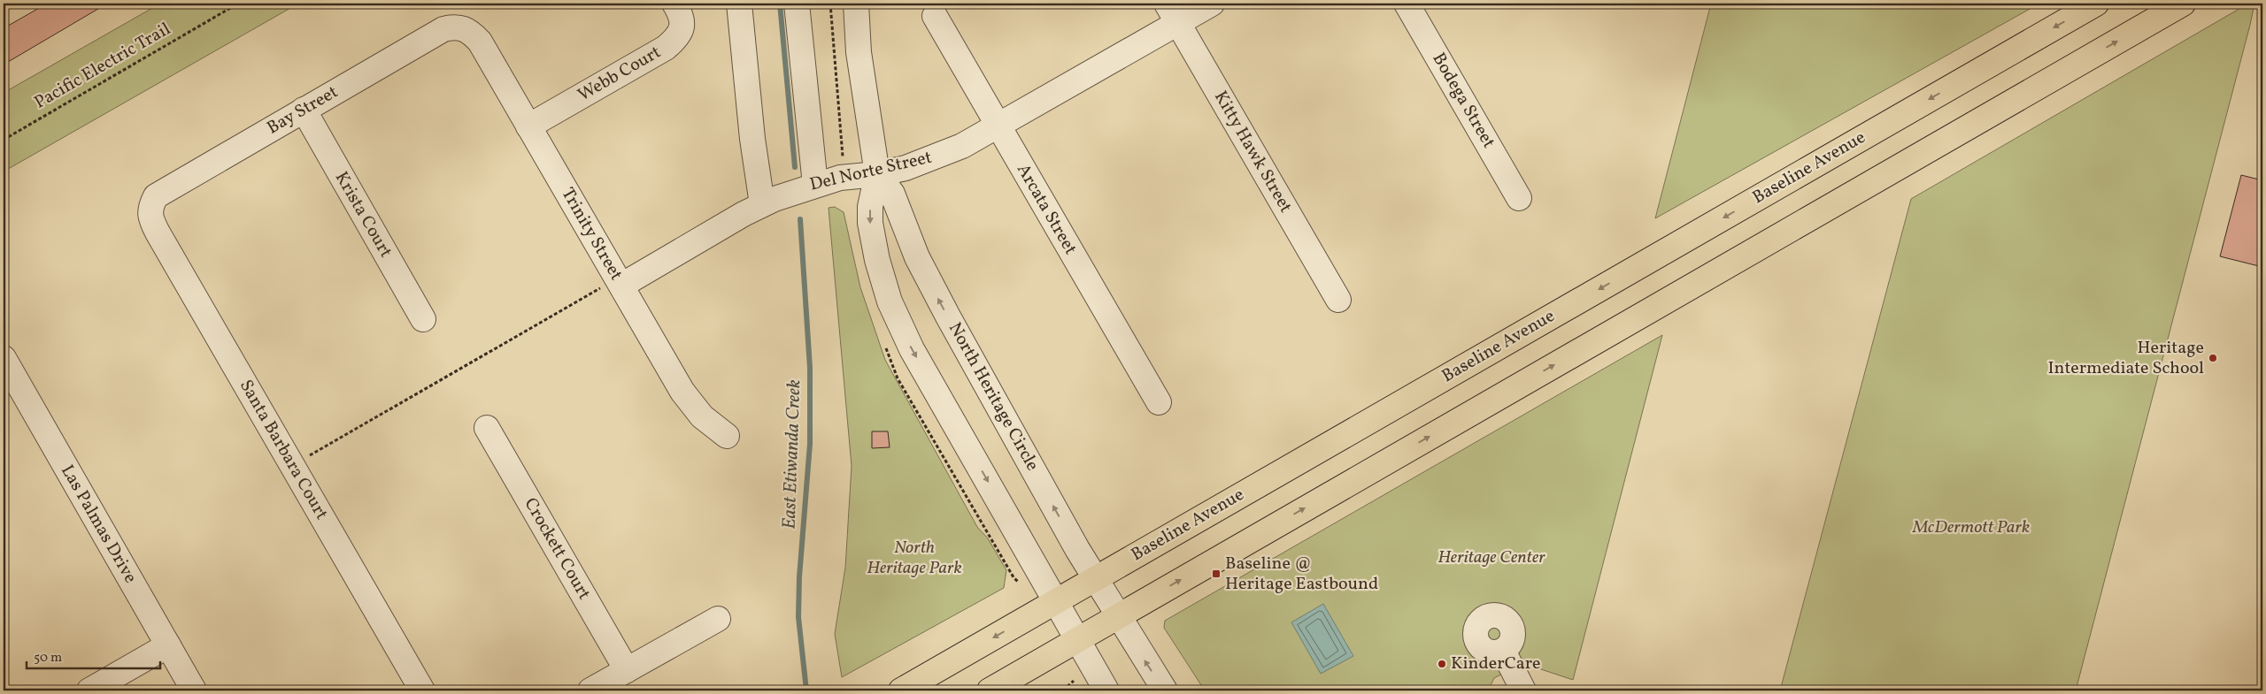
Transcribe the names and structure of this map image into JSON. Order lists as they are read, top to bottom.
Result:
{
  "streets": {
    "main road": ["Baseline Avenue"],
    "street": [
      "Webb Court",
      "Bodega Street",
      "Bay Street",
      "Kitty Hawk Street",
      "Del Norte Street",
      "Arcata Street",
      "Krista Court",
      "Trinity Street",
      "North Heritage Circle",
      "Santa Barbara Court",
      "Las Palmas Drive",
      "Crockett Court"
    ],
    "path": ["Pacific Electric Trail"]
  },
  "crossings": [
    ["Webb Court", "Trinity Street"],
    ["Bay Street", "Krista Court"],
    ["Bay Street", "Trinity Street"],
    ["Bay Street", "Santa Barbara Court"],
    ["Kitty Hawk Street", "Del Norte Street"],
    ["Baseline Avenue", "North Heritage Circle"],
    ["Del Norte Street", "Arcata Street"],
    ["Del Norte Street", "Trinity Street"],
    ["Del Norte Street", "North Heritage Circle"]
  ],
  "water": ["East Etiwanda Creek"],
  "parks": ["McDermott Park", "North Heritage Park", "Heritage Center"],
  "places": {
    "other": ["Heritage Intermediate School", "KinderCare"],
    "transit": ["Baseline @ Heritage Eastbound"]
  },
  "scale_bar": "50 m"
}
